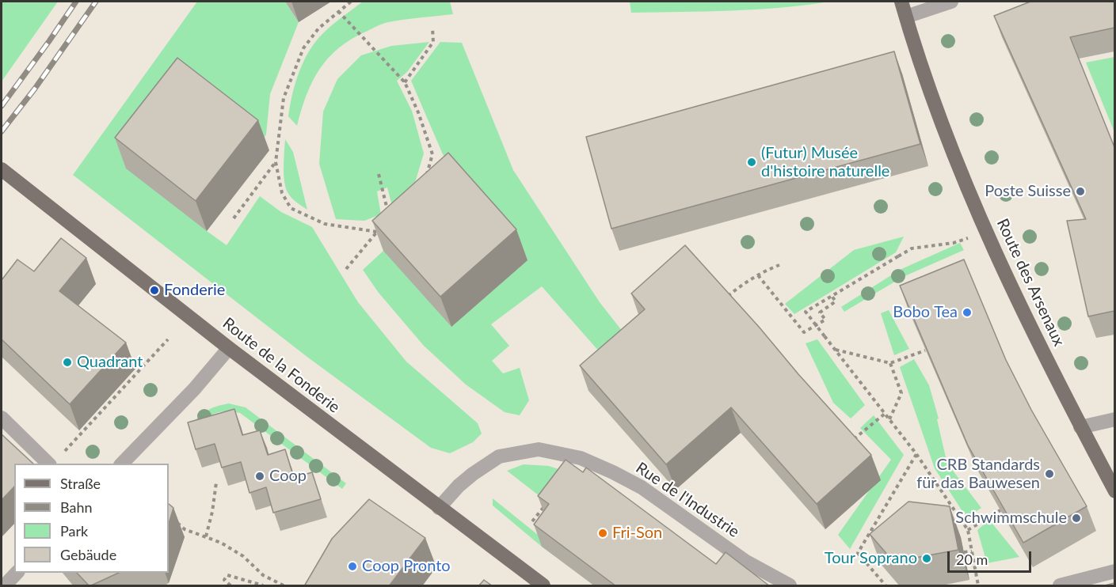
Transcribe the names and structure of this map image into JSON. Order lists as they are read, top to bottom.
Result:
{
  "streets": {
    "main road": ["Route des Arsenaux", "Route de la Fonderie"],
    "street": ["Rue de l'Industrie"]
  },
  "crossings": [
    ["Route de la Fonderie", "Rue de l'Industrie"]
  ],
  "places": [
    "(Futur) Musée d'histoire naturelle",
    "Poste Suisse",
    "Fonderie",
    "Bobo Tea",
    "Quadrant",
    "CRB Standards für das Bauwesen",
    "Coop",
    "Schwimmschule",
    "Fri-Son",
    "Tour Soprano",
    "Coop Pronto"
  ],
  "legend": [
    "Straße",
    "Bahn",
    "Park",
    "Gebäude"
  ],
  "scale_bar": "20 m"
}
